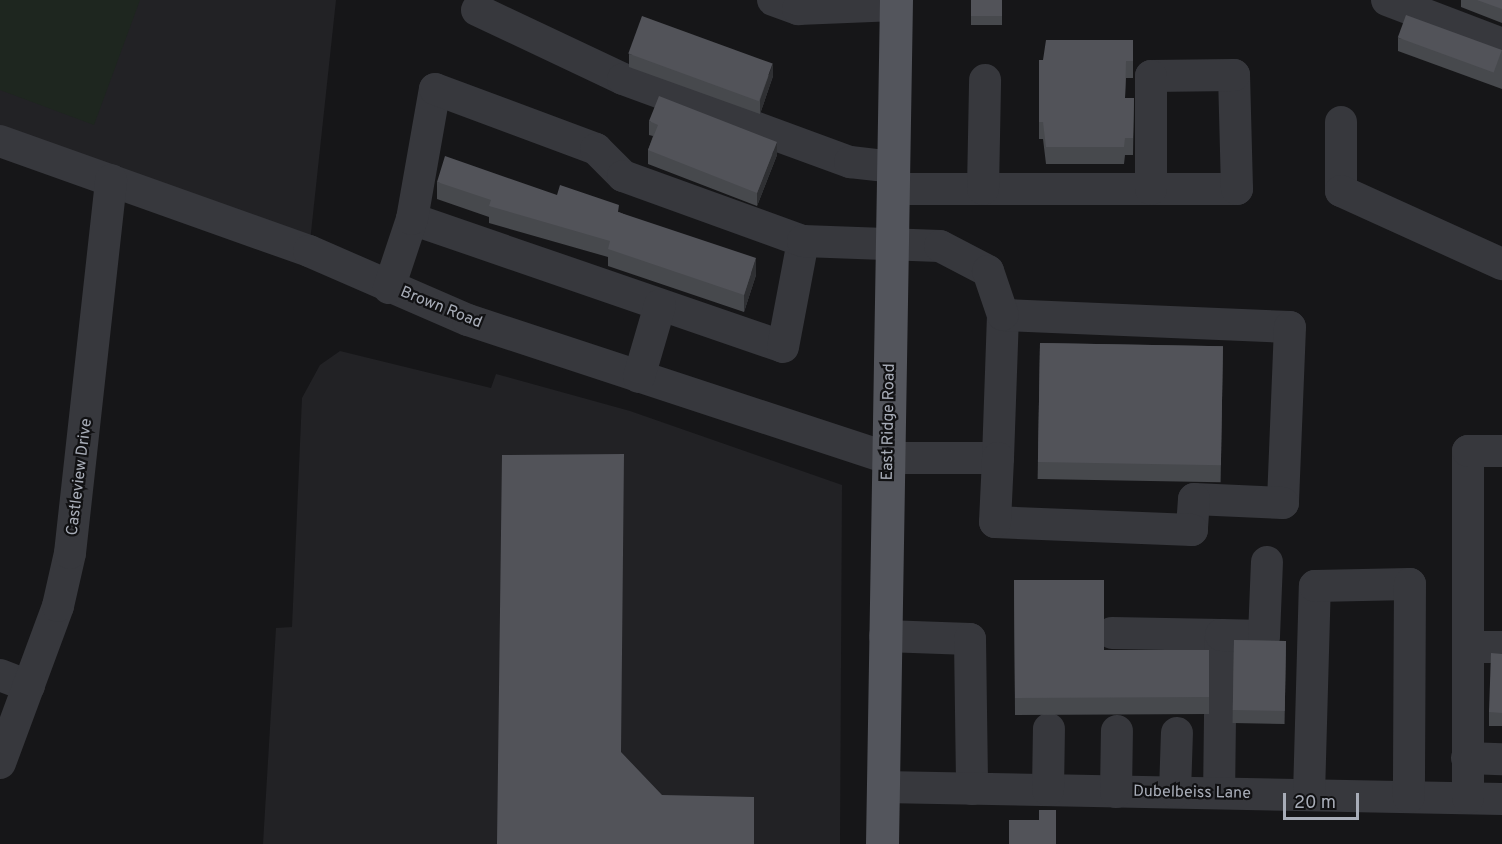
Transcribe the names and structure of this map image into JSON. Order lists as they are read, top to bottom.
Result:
{
  "streets": {
    "main road": ["East Ridge Road"],
    "street": ["Brown Road", "Castleview Drive", "Dubelbeiss Lane"]
  },
  "crossings": [
    ["Brown Road", "East Ridge Road"],
    ["Brown Road", "Castleview Drive"],
    ["East Ridge Road", "Dubelbeiss Lane"]
  ],
  "scale_bar": "20 m"
}
